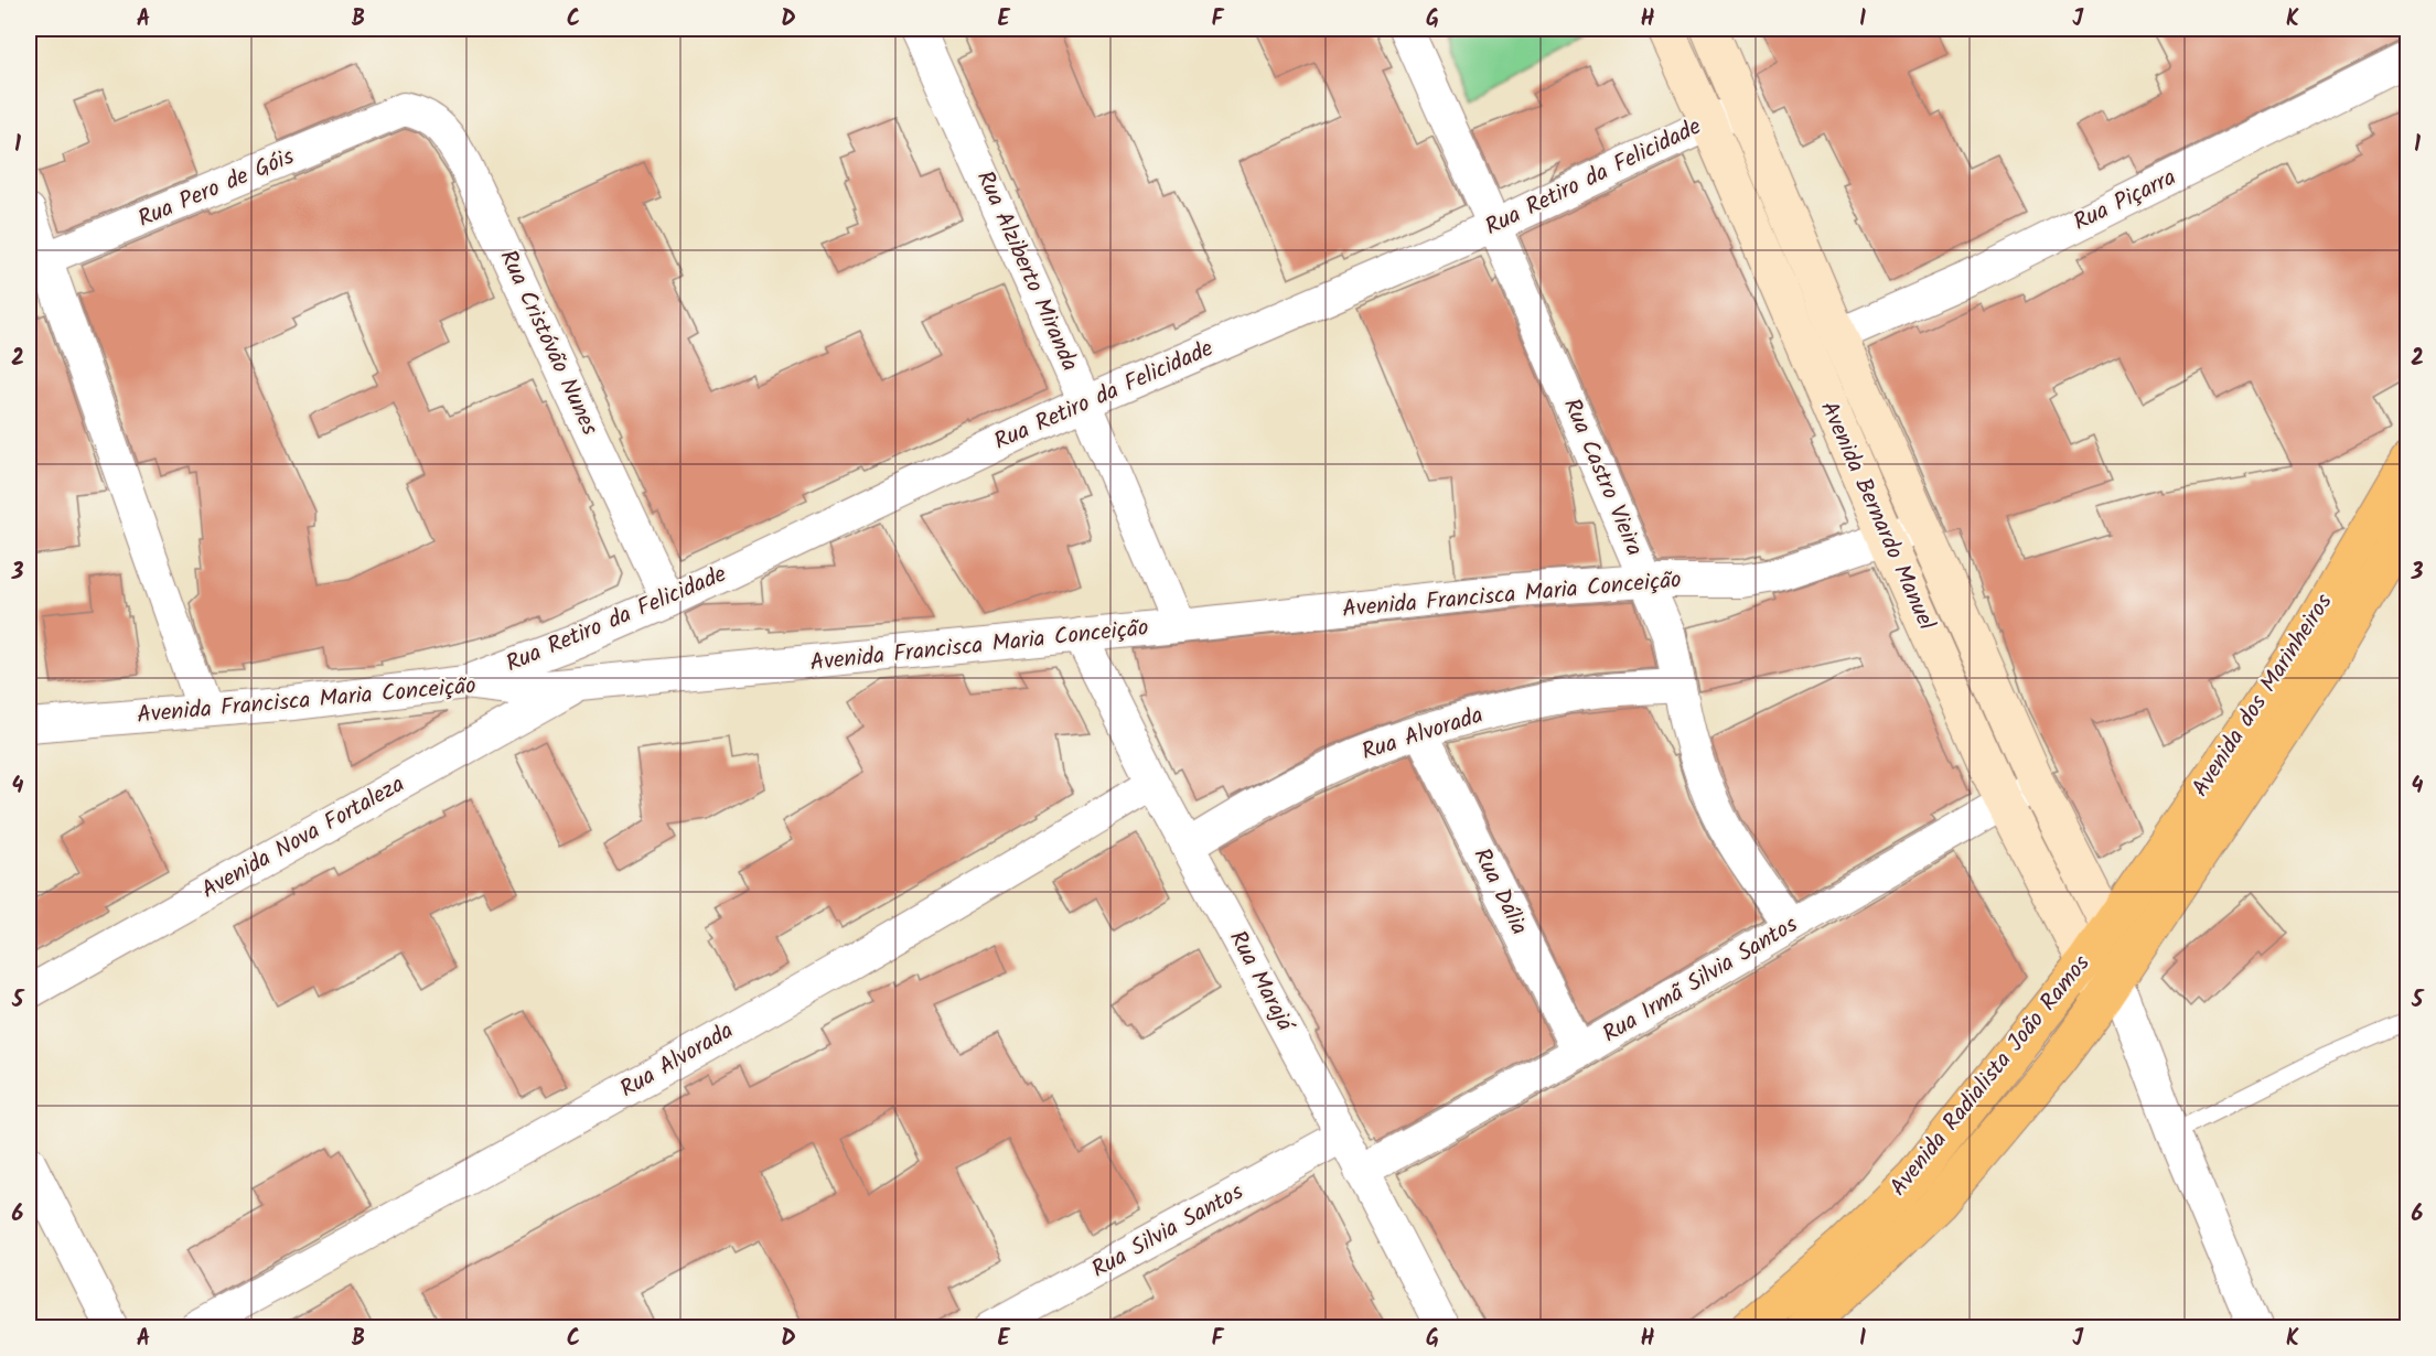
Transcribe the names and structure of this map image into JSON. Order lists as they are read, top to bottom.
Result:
{
  "streets": {
    "main road": ["Avenida dos Marinheiros", "Avenida Radialista João Ramos"],
    "street": [
      "Rua Retiro da Felicidade",
      "Rua Pero de Góis",
      "Rua Piçarra",
      "Rua Alziberto Miranda",
      "Rua Cristóvão Nunes",
      "Rua Castro Vieira",
      "Avenida Bernardo Manuel",
      "Avenida Francisca Maria Conceição",
      "Rua Alvorada",
      "Avenida Nova Fortaleza",
      "Rua Dália",
      "Rua Irmã Silvia Santos",
      "Rua Marajá",
      "Rua Silvia Santos"
    ]
  },
  "crossings": [
    ["Rua Retiro da Felicidade", "Rua Alziberto Miranda"],
    ["Rua Retiro da Felicidade", "Rua Cristóvão Nunes"],
    ["Rua Retiro da Felicidade", "Rua Castro Vieira"],
    ["Rua Retiro da Felicidade", "Avenida Bernardo Manuel"],
    ["Rua Retiro da Felicidade", "Avenida Francisca Maria Conceição"],
    ["Rua Pero de Góis", "Rua Cristóvão Nunes"],
    ["Rua Piçarra", "Avenida Bernardo Manuel"],
    ["Rua Alziberto Miranda", "Avenida Francisca Maria Conceição"],
    ["Rua Castro Vieira", "Avenida Francisca Maria Conceição"],
    ["Rua Castro Vieira", "Rua Alvorada"],
    ["Rua Castro Vieira", "Rua Irmã Silvia Santos"],
    ["Avenida Bernardo Manuel", "Avenida Francisca Maria Conceição"],
    ["Avenida Bernardo Manuel", "Avenida dos Marinheiros"],
    ["Avenida Bernardo Manuel", "Rua Irmã Silvia Santos"],
    ["Avenida Bernardo Manuel", "Avenida Radialista João Ramos"],
    ["Avenida Francisca Maria Conceição", "Avenida Nova Fortaleza"],
    ["Avenida Francisca Maria Conceição", "Rua Marajá"],
    ["Avenida dos Marinheiros", "Avenida Radialista João Ramos"],
    ["Rua Alvorada", "Rua Dália"],
    ["Rua Alvorada", "Rua Marajá"],
    ["Rua Dália", "Rua Irmã Silvia Santos"],
    ["Rua Irmã Silvia Santos", "Rua Marajá"],
    ["Rua Marajá", "Rua Silvia Santos"]
  ],
  "grid": {
    "columns": [
      "A",
      "B",
      "C",
      "D",
      "E",
      "F",
      "G",
      "H",
      "I",
      "J",
      "K"
    ],
    "rows": [
      "1",
      "2",
      "3",
      "4",
      "5",
      "6"
    ]
  }
}
